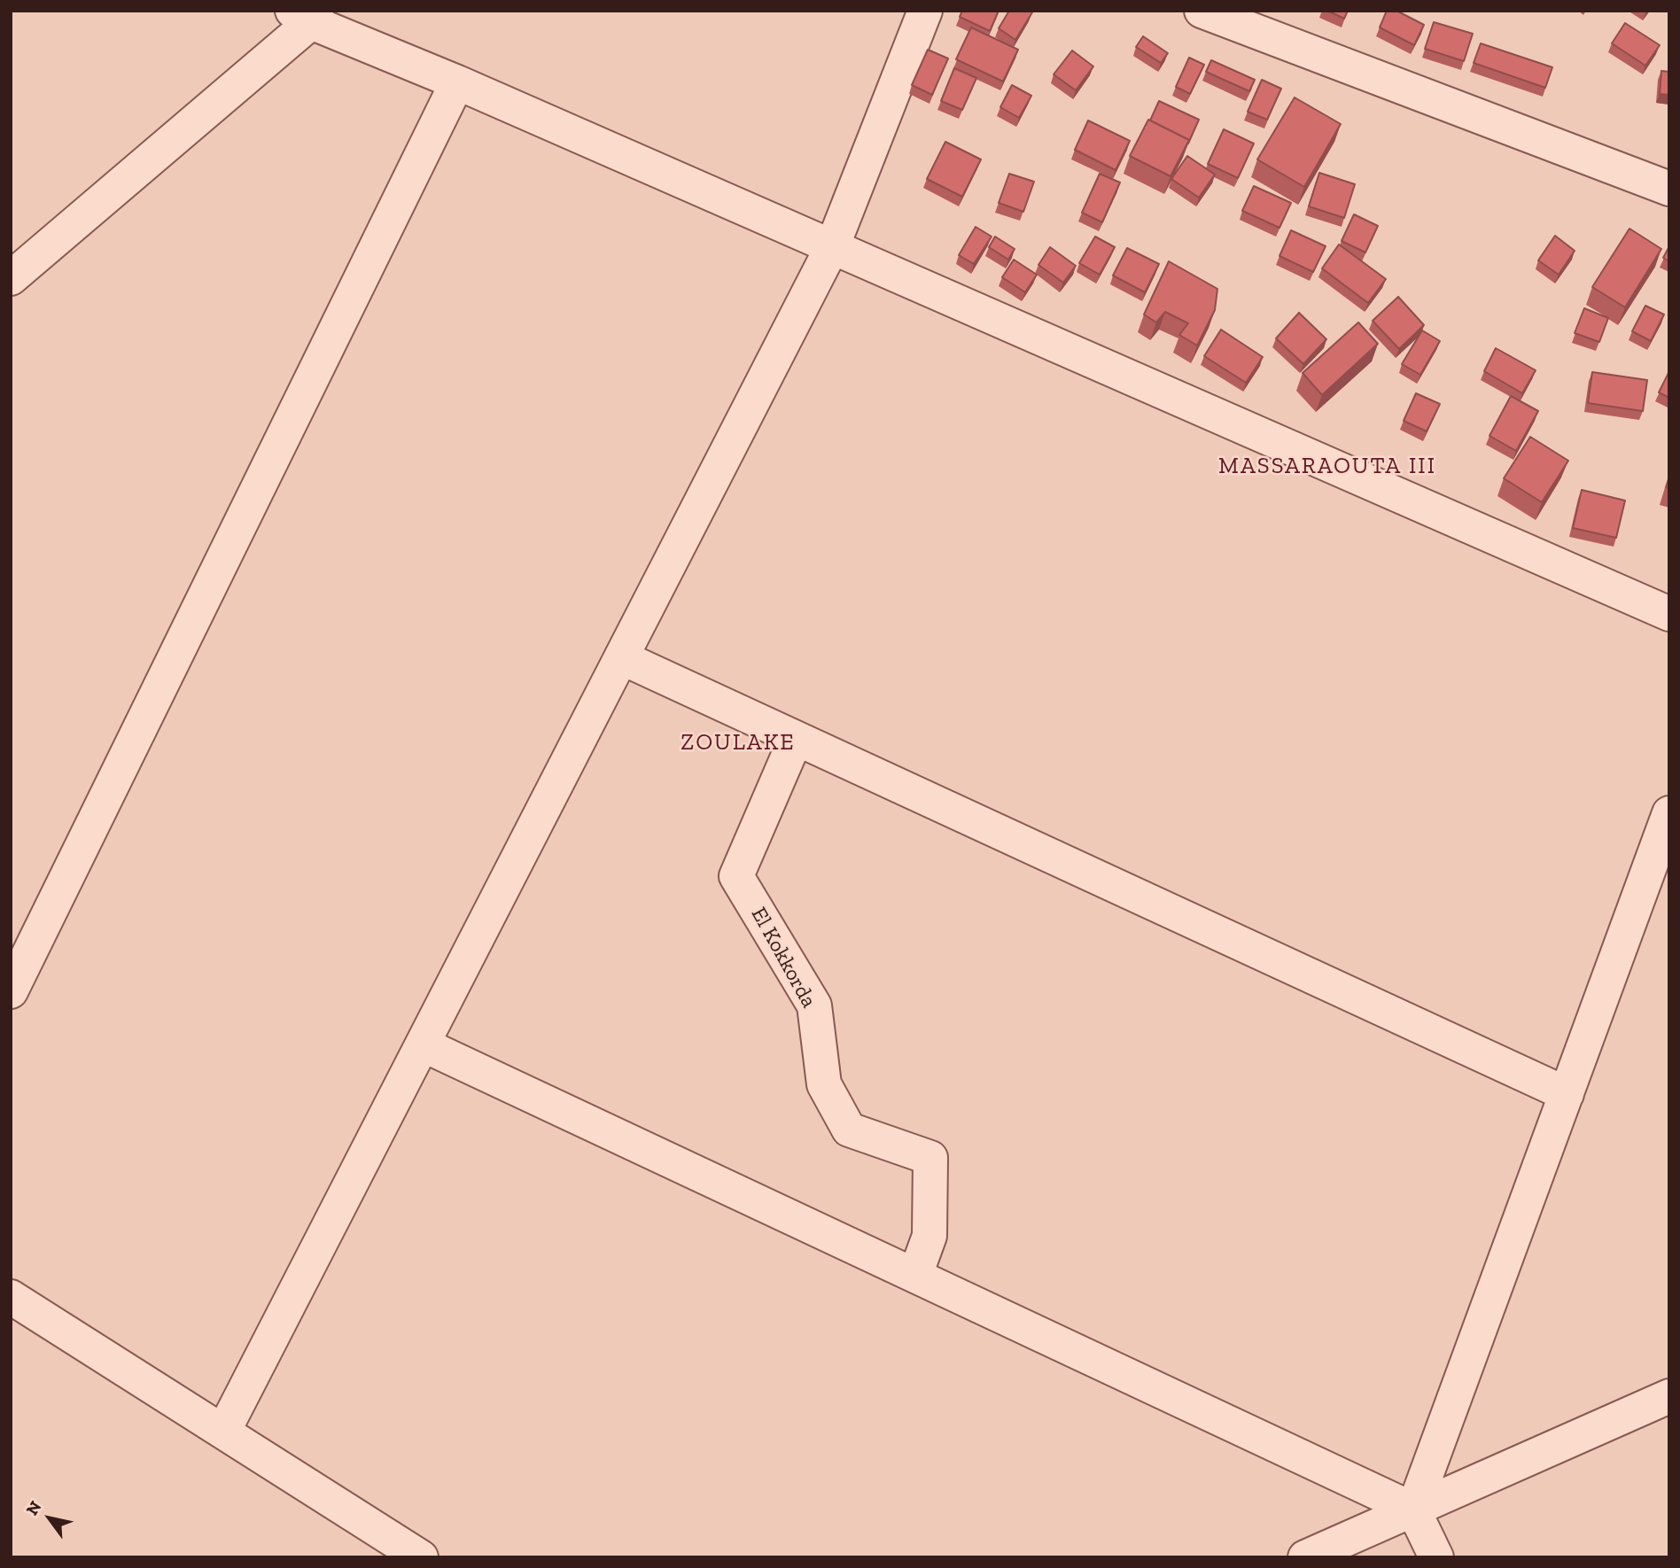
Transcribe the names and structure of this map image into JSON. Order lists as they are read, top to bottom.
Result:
{
  "streets": {
    "street": ["El Kokkorda"]
  },
  "districts": ["MASSARAOUTA III", "ZOULAKE"],
  "north": "top left"
}
